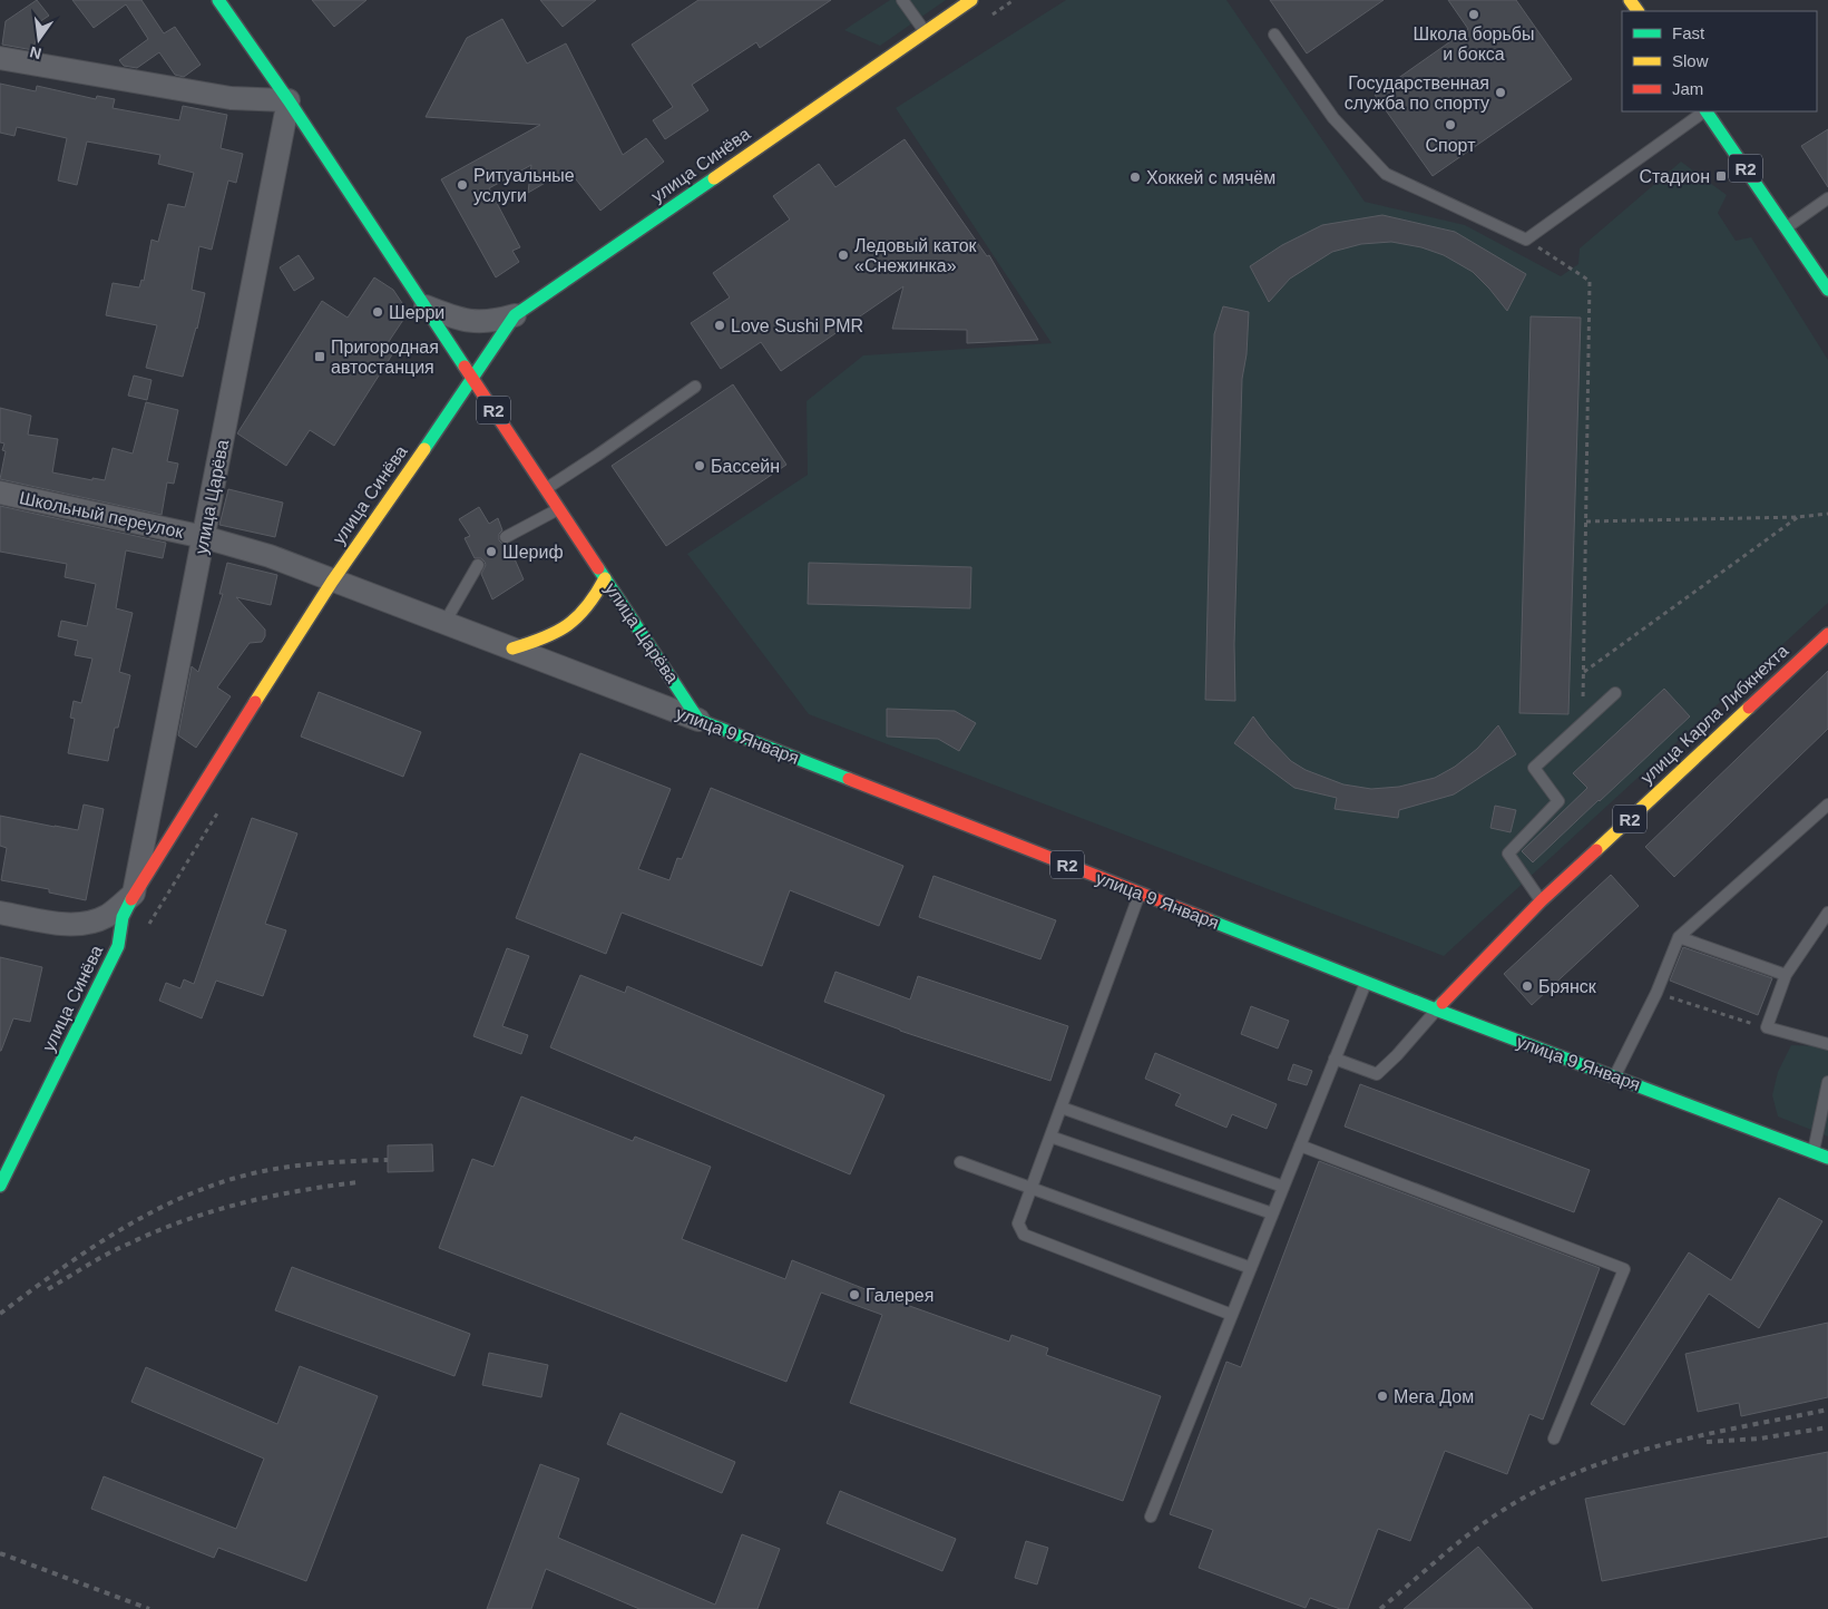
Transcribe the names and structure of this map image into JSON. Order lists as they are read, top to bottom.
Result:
{
  "streets": {
    "main road": [
      "улица Синёва",
      "R2",
      "улица Царёва",
      "улица Карла Либкнехта",
      "улица 9 Января"
    ],
    "street": ["Школьный переулок"]
  },
  "crossings": [
    ["улица Синёва", "улица Царёва"],
    ["улица Синёва", "Школьный переулок"],
    ["улица Синёва", "улица 9 Января"],
    ["улица Царёва", "Школьный переулок"],
    ["улица Царёва", "улица 9 Января"],
    ["Школьный переулок", "улица 9 Января"],
    ["улица Карла Либкнехта", "улица 9 Января"]
  ],
  "places": {
    "other": [
      "Школа борьбы и бокса",
      "Государственная служба по спорту",
      "Спорт",
      "Хоккей с мячём",
      "Ритуальные услуги",
      "Ледовый каток «Снежинка»",
      "Шерри",
      "Love Sushi PMR",
      "Бассейн",
      "Шериф",
      "Брянск",
      "Галерея",
      "Мега Дом"
    ],
    "transit": ["Стадион", "Пригородная автостанция"]
  },
  "legend": ["Fast", "Slow", "Jam"],
  "north": "bottom"
}
